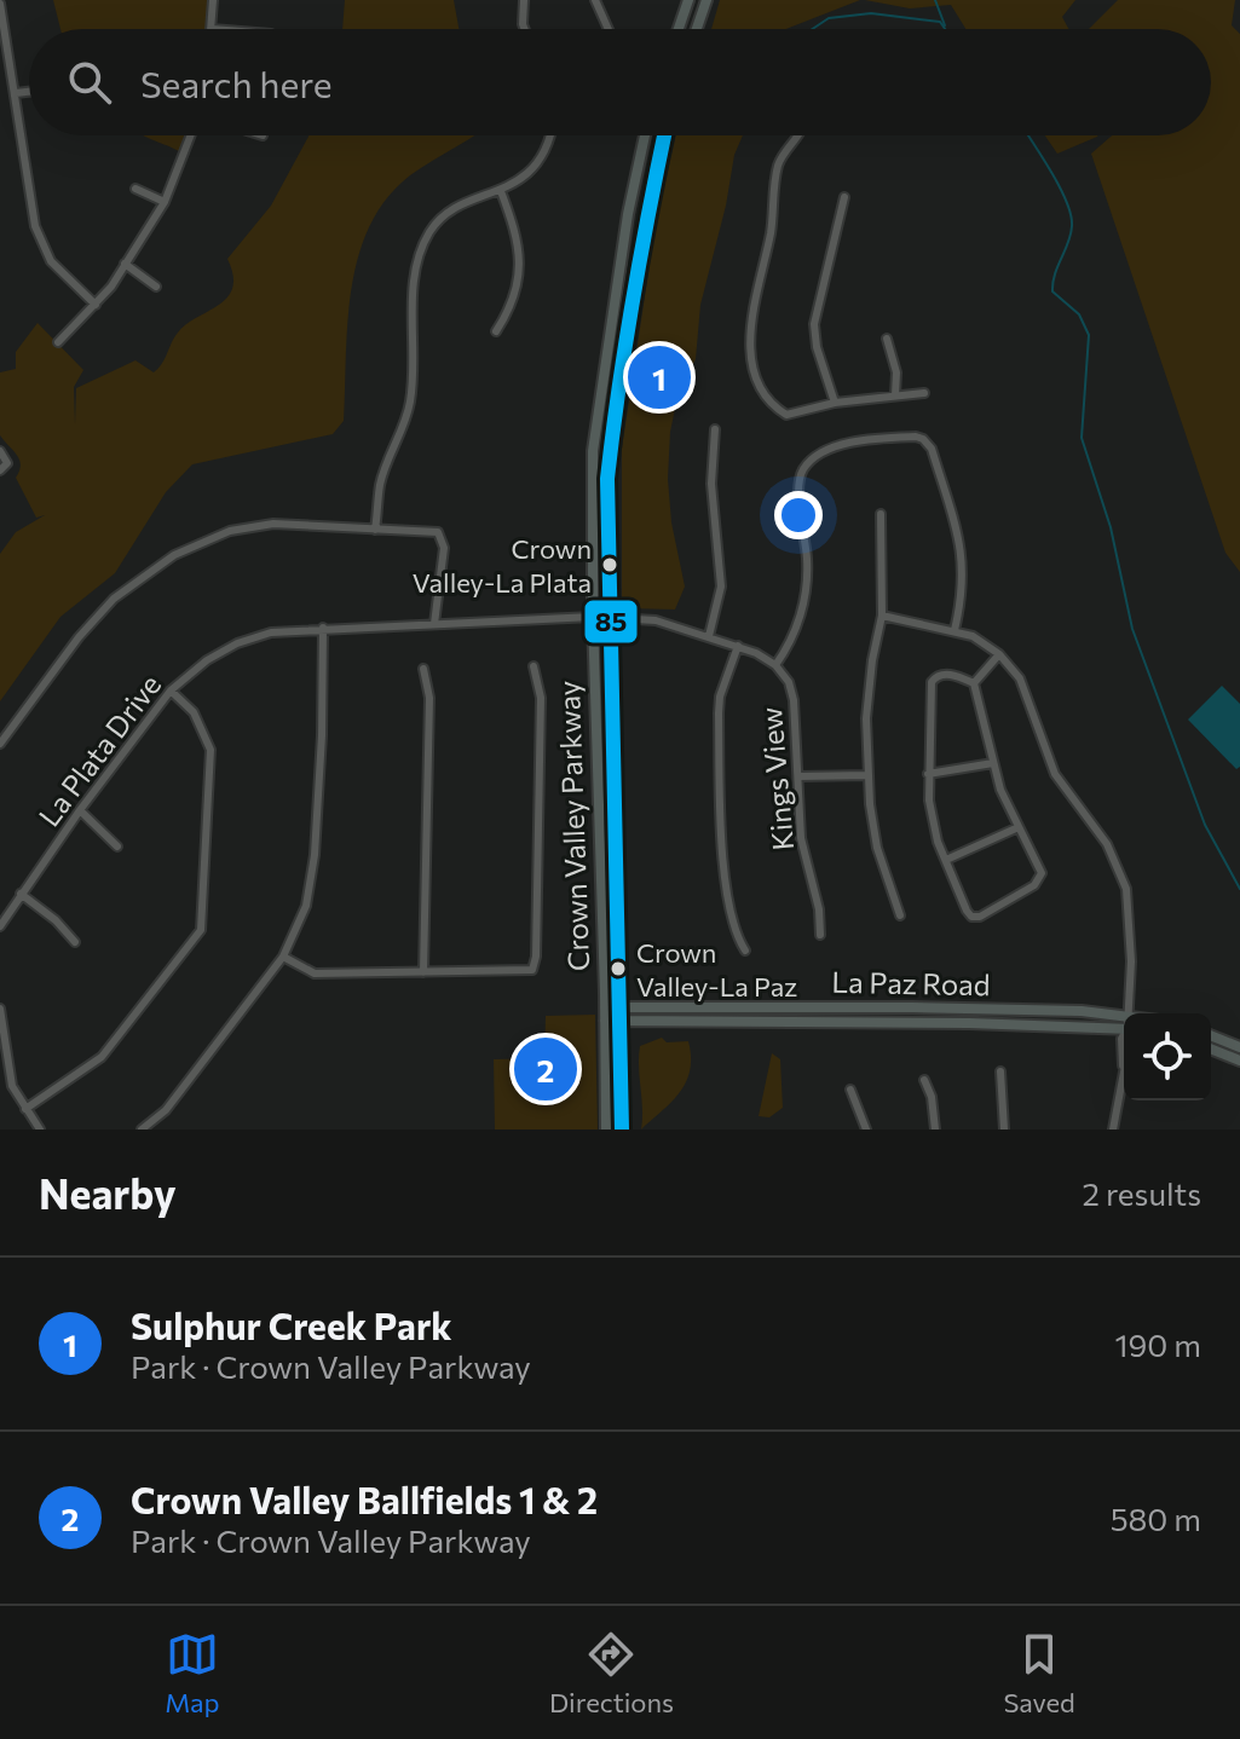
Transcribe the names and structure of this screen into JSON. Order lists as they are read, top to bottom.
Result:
{
  "streets": {
    "main road": ["Crown Valley Parkway", "La Paz Road"],
    "street": ["La Plata Drive", "Kings View"]
  },
  "crossings": [
    ["La Plata Drive", "Kings View"],
    ["La Plata Drive", "Crown Valley Parkway"],
    ["Crown Valley Parkway", "La Paz Road"]
  ],
  "places": ["Crown Valley-La Plata", "Crown Valley-La Paz"],
  "lines": ["transit line 85"],
  "page": {
    "search": "Search here",
    "pins": ["1", "2"],
    "heading": ["Nearby", "2 results"],
    "list": [
      {
        "mark": "1",
        "name": "Sulphur Creek Park",
        "note": "Park · Crown Valley Parkway",
        "value": "190 m"
      },
      {
        "mark": "2",
        "name": "Crown Valley Ballfields 1 & 2",
        "note": "Park · Crown Valley Parkway",
        "value": "580 m"
      }
    ],
    "nav": ["Map", "Directions", "Saved"]
  }
}
